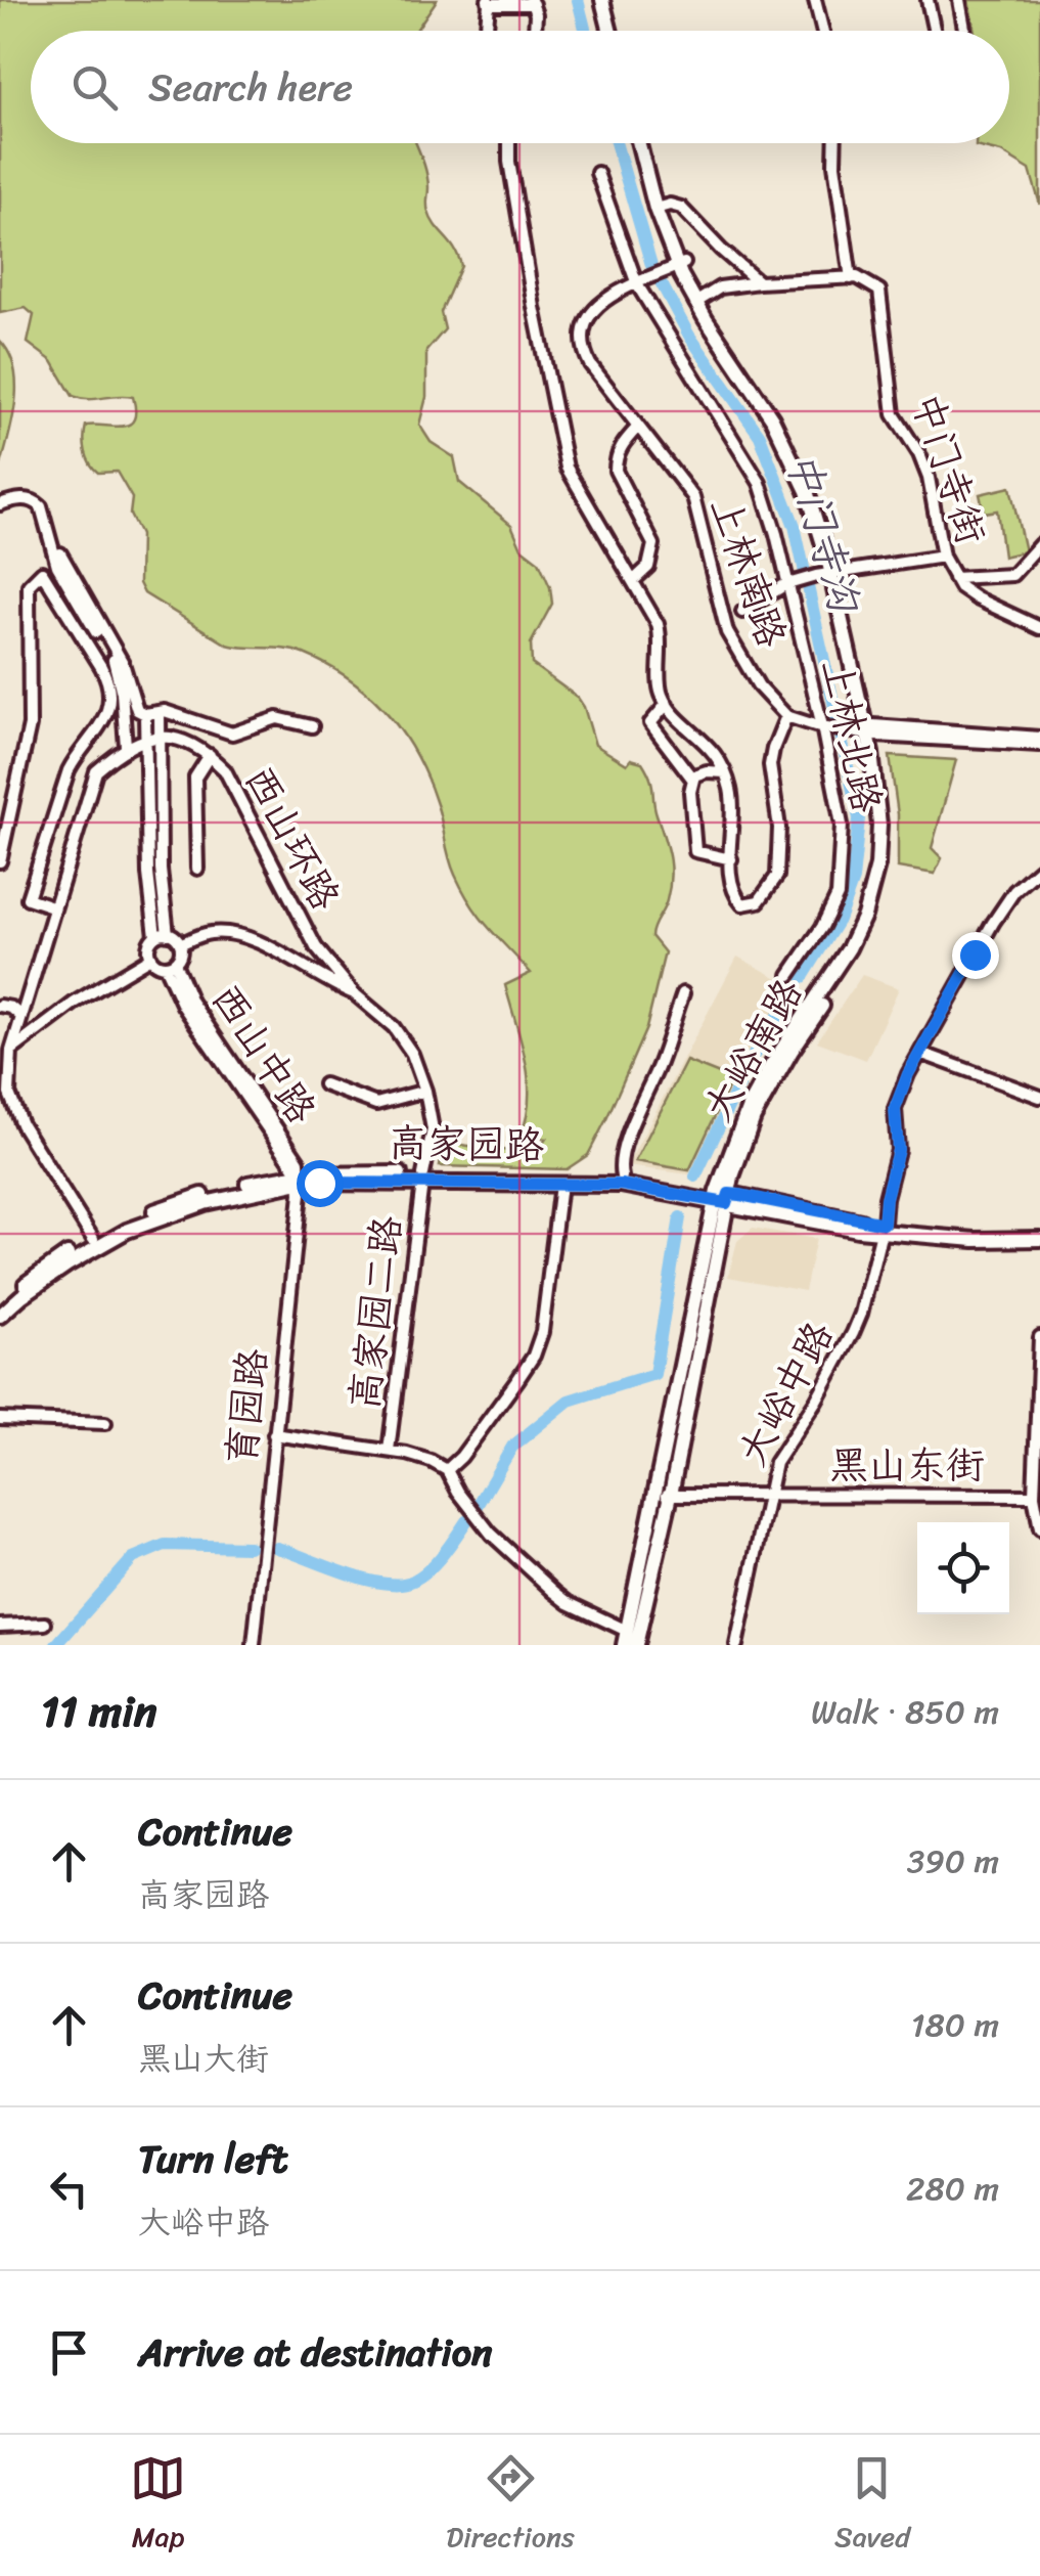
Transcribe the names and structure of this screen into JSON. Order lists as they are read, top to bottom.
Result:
{
  "streets": {
    "main road": ["大峪南路", "高家园路"],
    "street": [
      "中门寺街",
      "上林南路",
      "上林北路",
      "西山环路",
      "西山中路",
      "高家园二路",
      "大峪中路",
      "育园路",
      "黑山东街"
    ]
  },
  "crossings": [
    ["上林南路", "上林北路"],
    ["上林南路", "大峪南路"],
    ["西山环路", "高家园路"],
    ["西山环路", "高家园二路"],
    ["大峪南路", "高家园路"],
    ["大峪南路", "黑山东街"],
    ["西山中路", "高家园路"],
    ["西山中路", "育园路"],
    ["高家园路", "高家园二路"],
    ["高家园路", "育园路"],
    ["大峪中路", "黑山东街"]
  ],
  "water": ["中门寺沟"],
  "page": {
    "search": "Search here",
    "heading": ["11 min", "Walk · 850 m"],
    "list": [
      ["Continue", "高家园路", "390 m"],
      ["Continue", "黑山大街", "180 m"],
      ["Turn left", "大峪中路", "280 m"],
      "Arrive at destination"
    ],
    "nav": ["Map", "Directions", "Saved"]
  }
}
